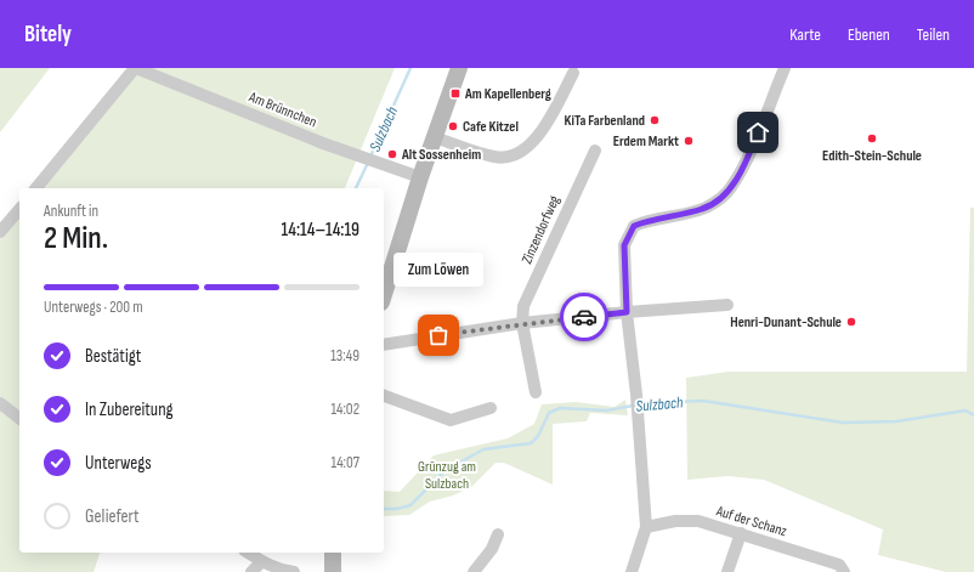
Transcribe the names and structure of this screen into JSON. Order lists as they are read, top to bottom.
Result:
{
  "streets": {
    "street": ["Am Brünnchen", "Zinzendorfweg", "Auf der Schanz"]
  },
  "water": ["Sulzbach"],
  "parks": ["Grünzug am Sulzbach"],
  "places": {
    "transit": ["Am Kapellenberg"],
    "other": [
      "KiTa Farbenland",
      "Cafe Kitzel",
      "Edith-Stein-Schule",
      "Erdem Markt",
      "Alt Sossenheim",
      "Henri-Dunant-Schule",
      "Zum Löwen"
    ]
  },
  "page": {
    "header": "Bitely",
    "nav": ["Karte", "Ebenen", "Teilen"],
    "heading": ["2 Min.", "Ankunft in", "14:14–14:19"],
    "bubble": "Zum Löwen",
    "bar": "Unterwegs · 200 m",
    "list": [
      ["Bestätigt", "13:49"],
      ["In Zubereitung", "14:02"],
      ["Unterwegs", "14:07"],
      "Geliefert"
    ]
  }
}
